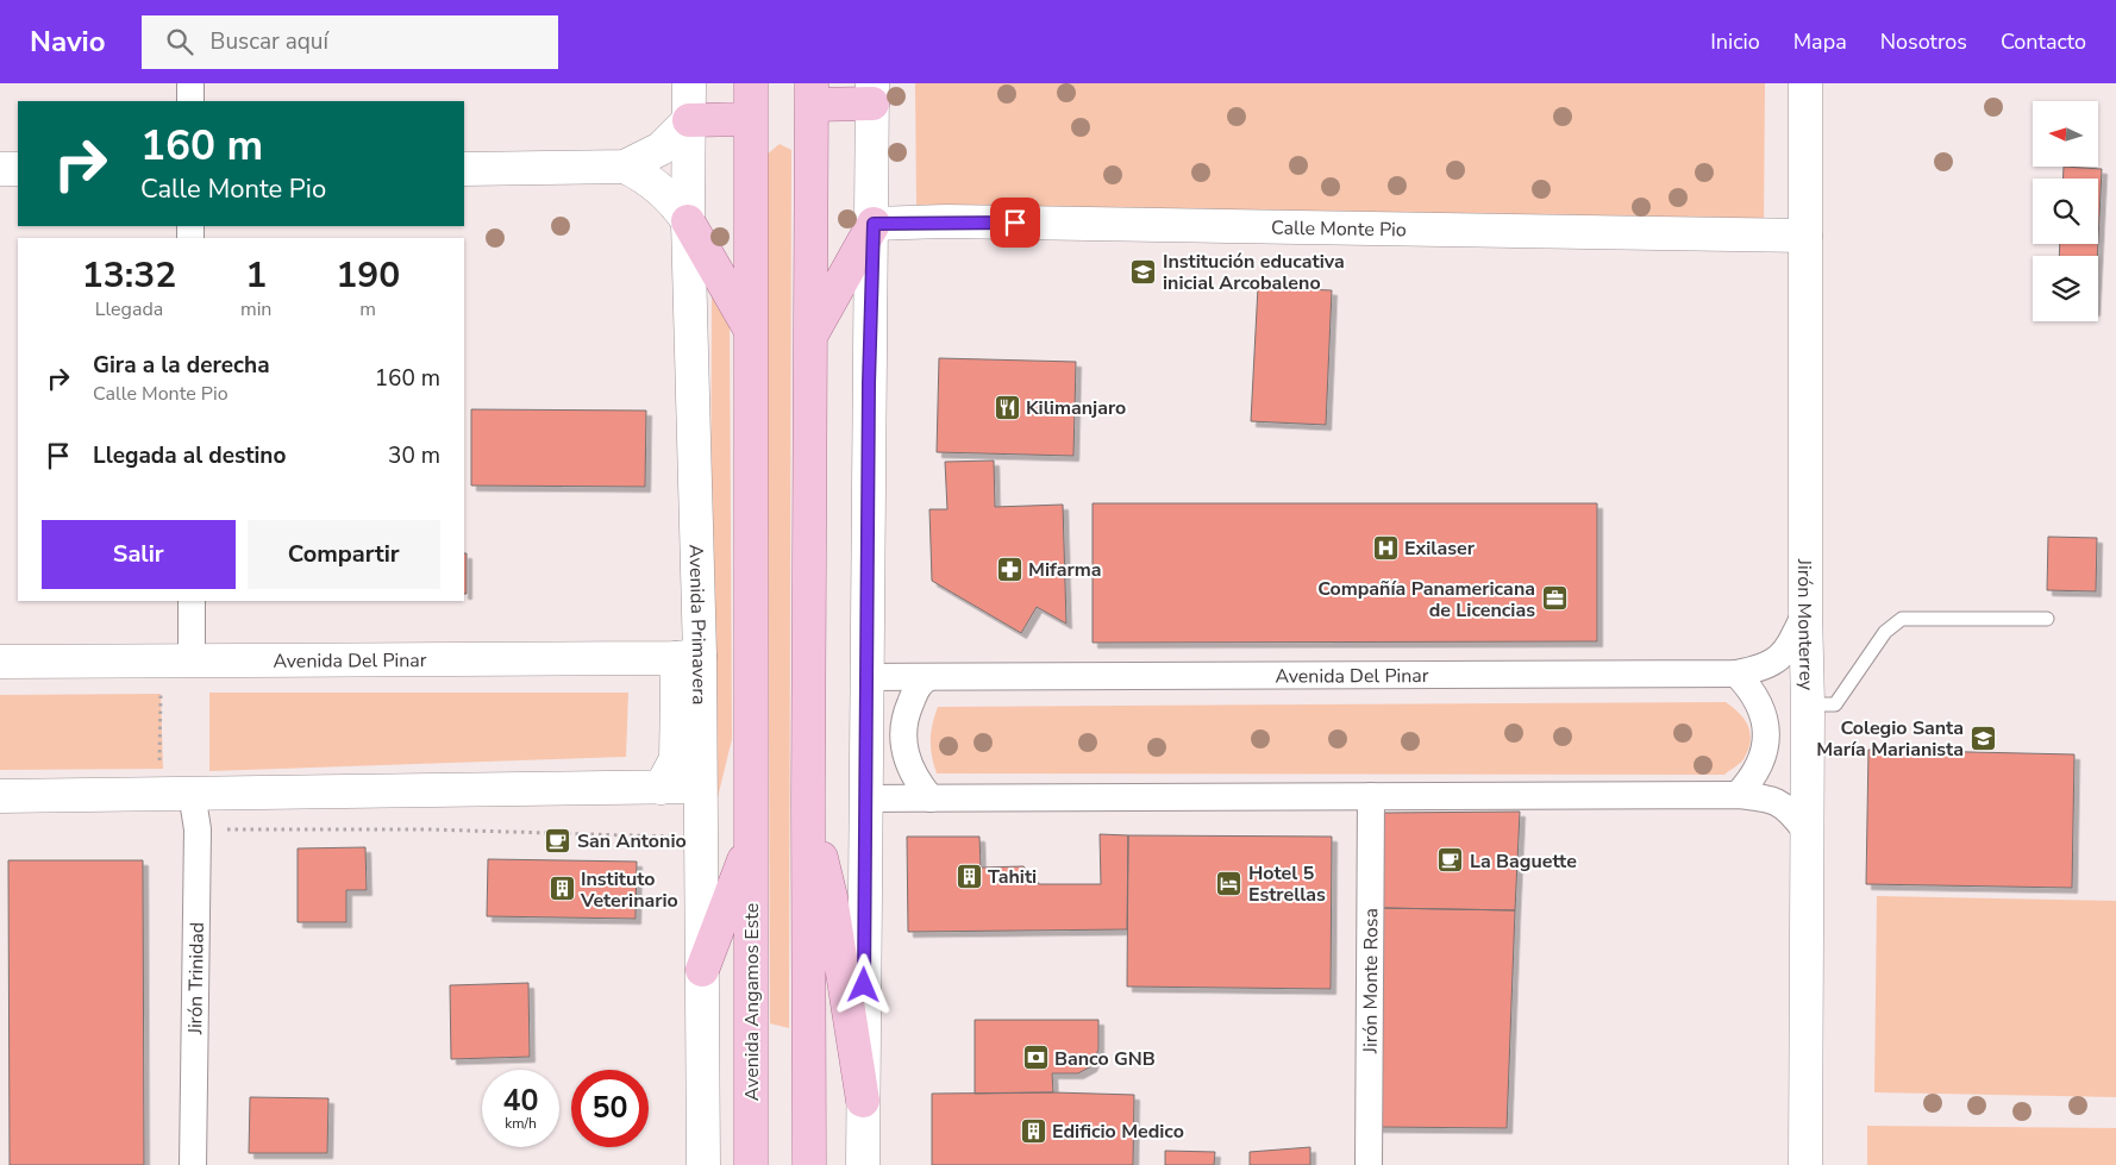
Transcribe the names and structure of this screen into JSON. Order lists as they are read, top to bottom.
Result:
{
  "streets": {
    "main road": ["Avenida Angamos Este"],
    "street": [
      "Calle Monte Pio",
      "Avenida Primavera",
      "Jirón Monterrey",
      "Avenida Del Pinar",
      "Jirón Trinidad",
      "Jirón Monte Rosa"
    ]
  },
  "crossings": [
    ["Calle Monte Pio", "Jirón Monterrey"],
    ["Avenida Primavera", "Avenida Del Pinar"],
    ["Jirón Monterrey", "Avenida Del Pinar"]
  ],
  "places": {
    "school or university": ["Institución educativa inicial Arcobaleno", "Colegio Santa María Marianista"],
    "restaurant": ["Kilimanjaro"],
    "hospital": ["Exilaser"],
    "pharmacy": ["Mifarma"],
    "office": ["Compañía Panamericana de Licencias"],
    "cafe": ["San Antonio", "La Baguette"],
    "building": ["Tahiti", "Instituto Veterinario", "Edificio Medico"],
    "hotel": ["Hotel 5 Estrellas"],
    "bank": ["Banco GNB"]
  },
  "north": "left",
  "page": {
    "header": "Navio",
    "search": "Buscar aquí",
    "nav": [
      "Inicio",
      "Mapa",
      "Nosotros",
      "Contacto"
    ],
    "turn": ["160 m", "Calle Monte Pio"],
    "eta": [
      "13:32",
      "Llegada",
      "1",
      "min",
      "190",
      "m"
    ],
    "list": [
      {
        "name": "Gira a la derecha",
        "note": "Calle Monte Pio",
        "value": "160 m"
      },
      {
        "name": "Llegada al destino",
        "value": "30 m"
      }
    ],
    "buttons": ["Salir", "Compartir"],
    "speed": "40 km/h",
    "limit": "50"
  }
}
